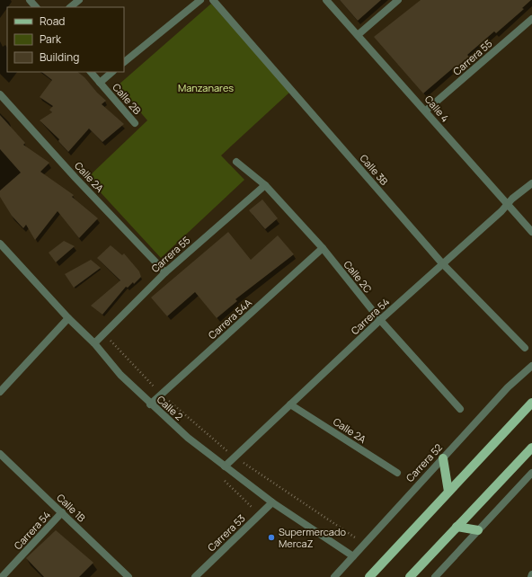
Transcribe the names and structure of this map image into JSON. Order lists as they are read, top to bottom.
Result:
{
  "streets": {
    "street": [
      "Carrera 55",
      "Calle 2B",
      "Calle 4",
      "Calle 3B",
      "Calle 2A",
      "Calle 2C",
      "Carrera 54",
      "Carrera 54A",
      "Calle 2",
      "Carrera 52",
      "Calle 1B",
      "Carrera 53"
    ]
  },
  "crossings": [
    ["Carrera 55", "Calle 4"],
    ["Carrera 55", "Calle 2A"],
    ["Carrera 55", "Calle 2C"],
    ["Carrera 55", "Calle 2"],
    ["Calle 4", "Carrera 54"],
    ["Calle 3B", "Carrera 54"],
    ["Calle 2A", "Carrera 54"],
    ["Calle 2C", "Carrera 54"],
    ["Calle 2C", "Carrera 54A"],
    ["Carrera 54", "Calle 2"],
    ["Carrera 54", "Calle 1B"],
    ["Carrera 54A", "Calle 2"],
    ["Calle 2", "Carrera 52"],
    ["Calle 2", "Carrera 53"]
  ],
  "parks": ["Manzanares"],
  "places": ["Supermercado MercaZ"],
  "legend": ["Road", "Park", "Building"]
}
